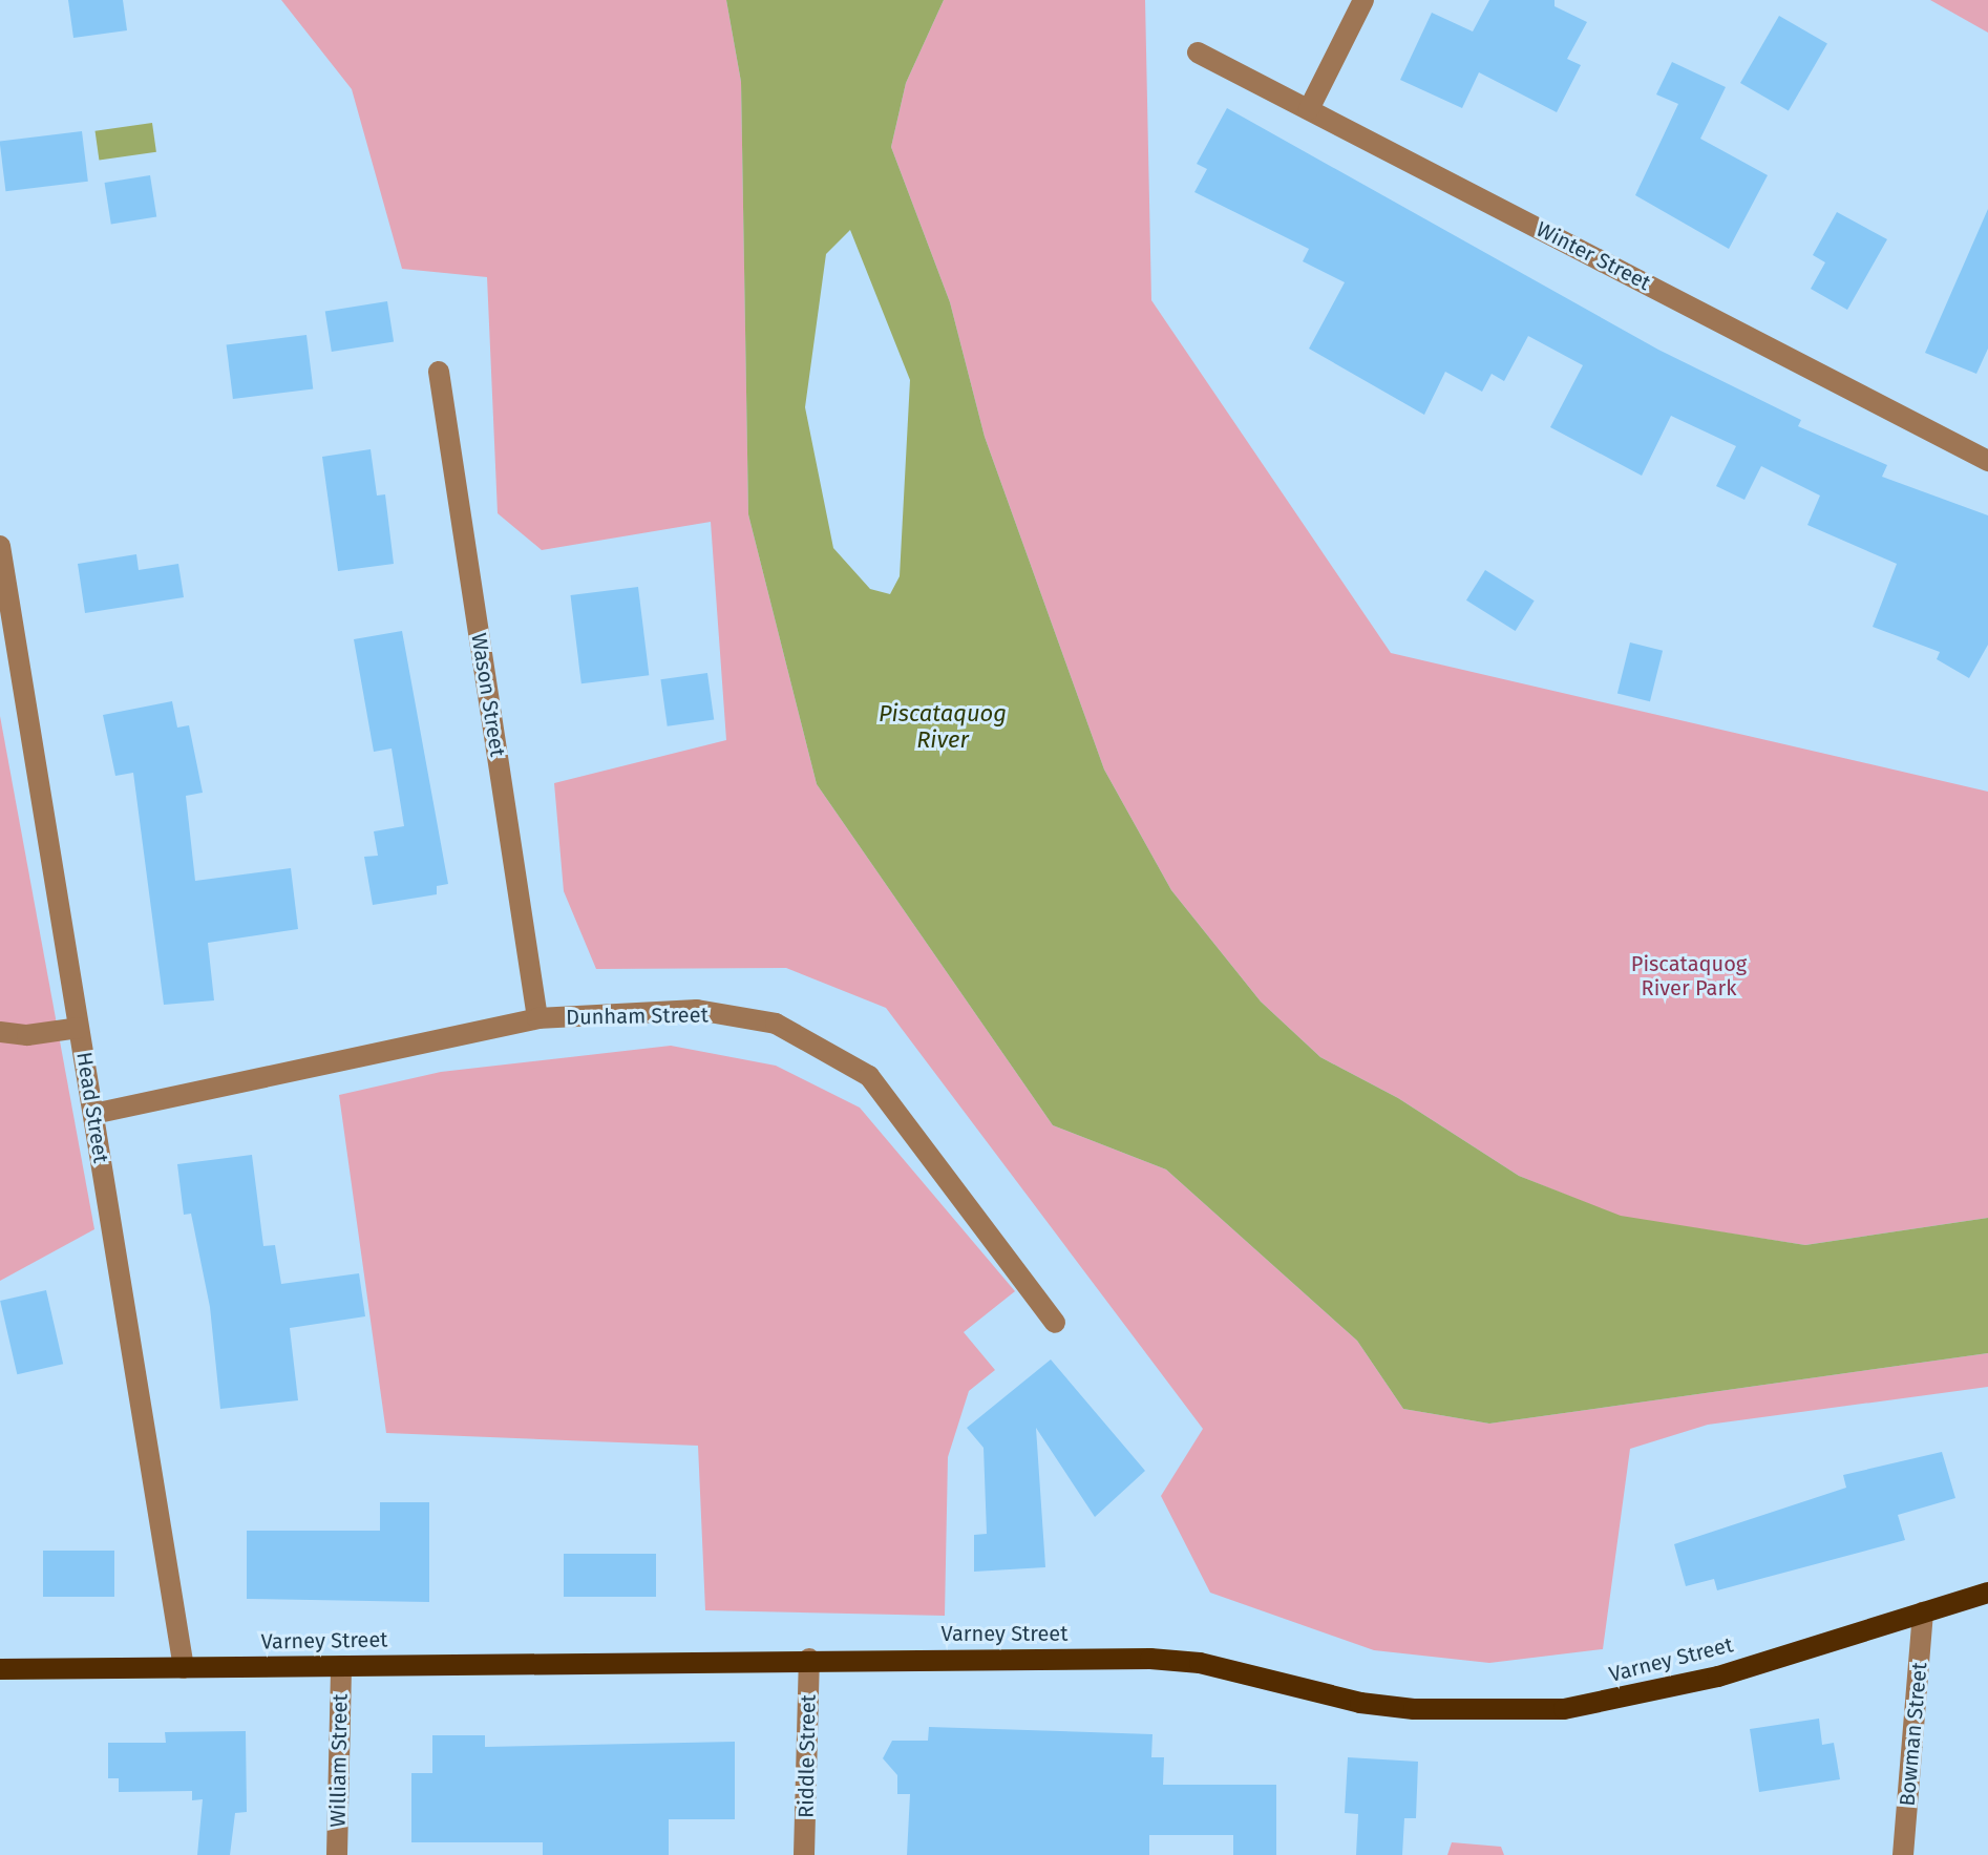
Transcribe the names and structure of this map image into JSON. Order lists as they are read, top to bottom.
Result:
{
  "streets": {
    "main road": ["Varney Street"],
    "street": [
      "Winter Street",
      "Wason Street",
      "Dunham Street",
      "Head Street",
      "Bowman Street",
      "Riddle Street",
      "William Street"
    ]
  },
  "crossings": [
    ["Wason Street", "Dunham Street"],
    ["Dunham Street", "Head Street"],
    ["Head Street", "Varney Street"],
    ["Varney Street", "Bowman Street"],
    ["Varney Street", "Riddle Street"],
    ["Varney Street", "William Street"]
  ],
  "water": ["Piscataquog River"],
  "parks": ["Piscataquog River Park"]
}
